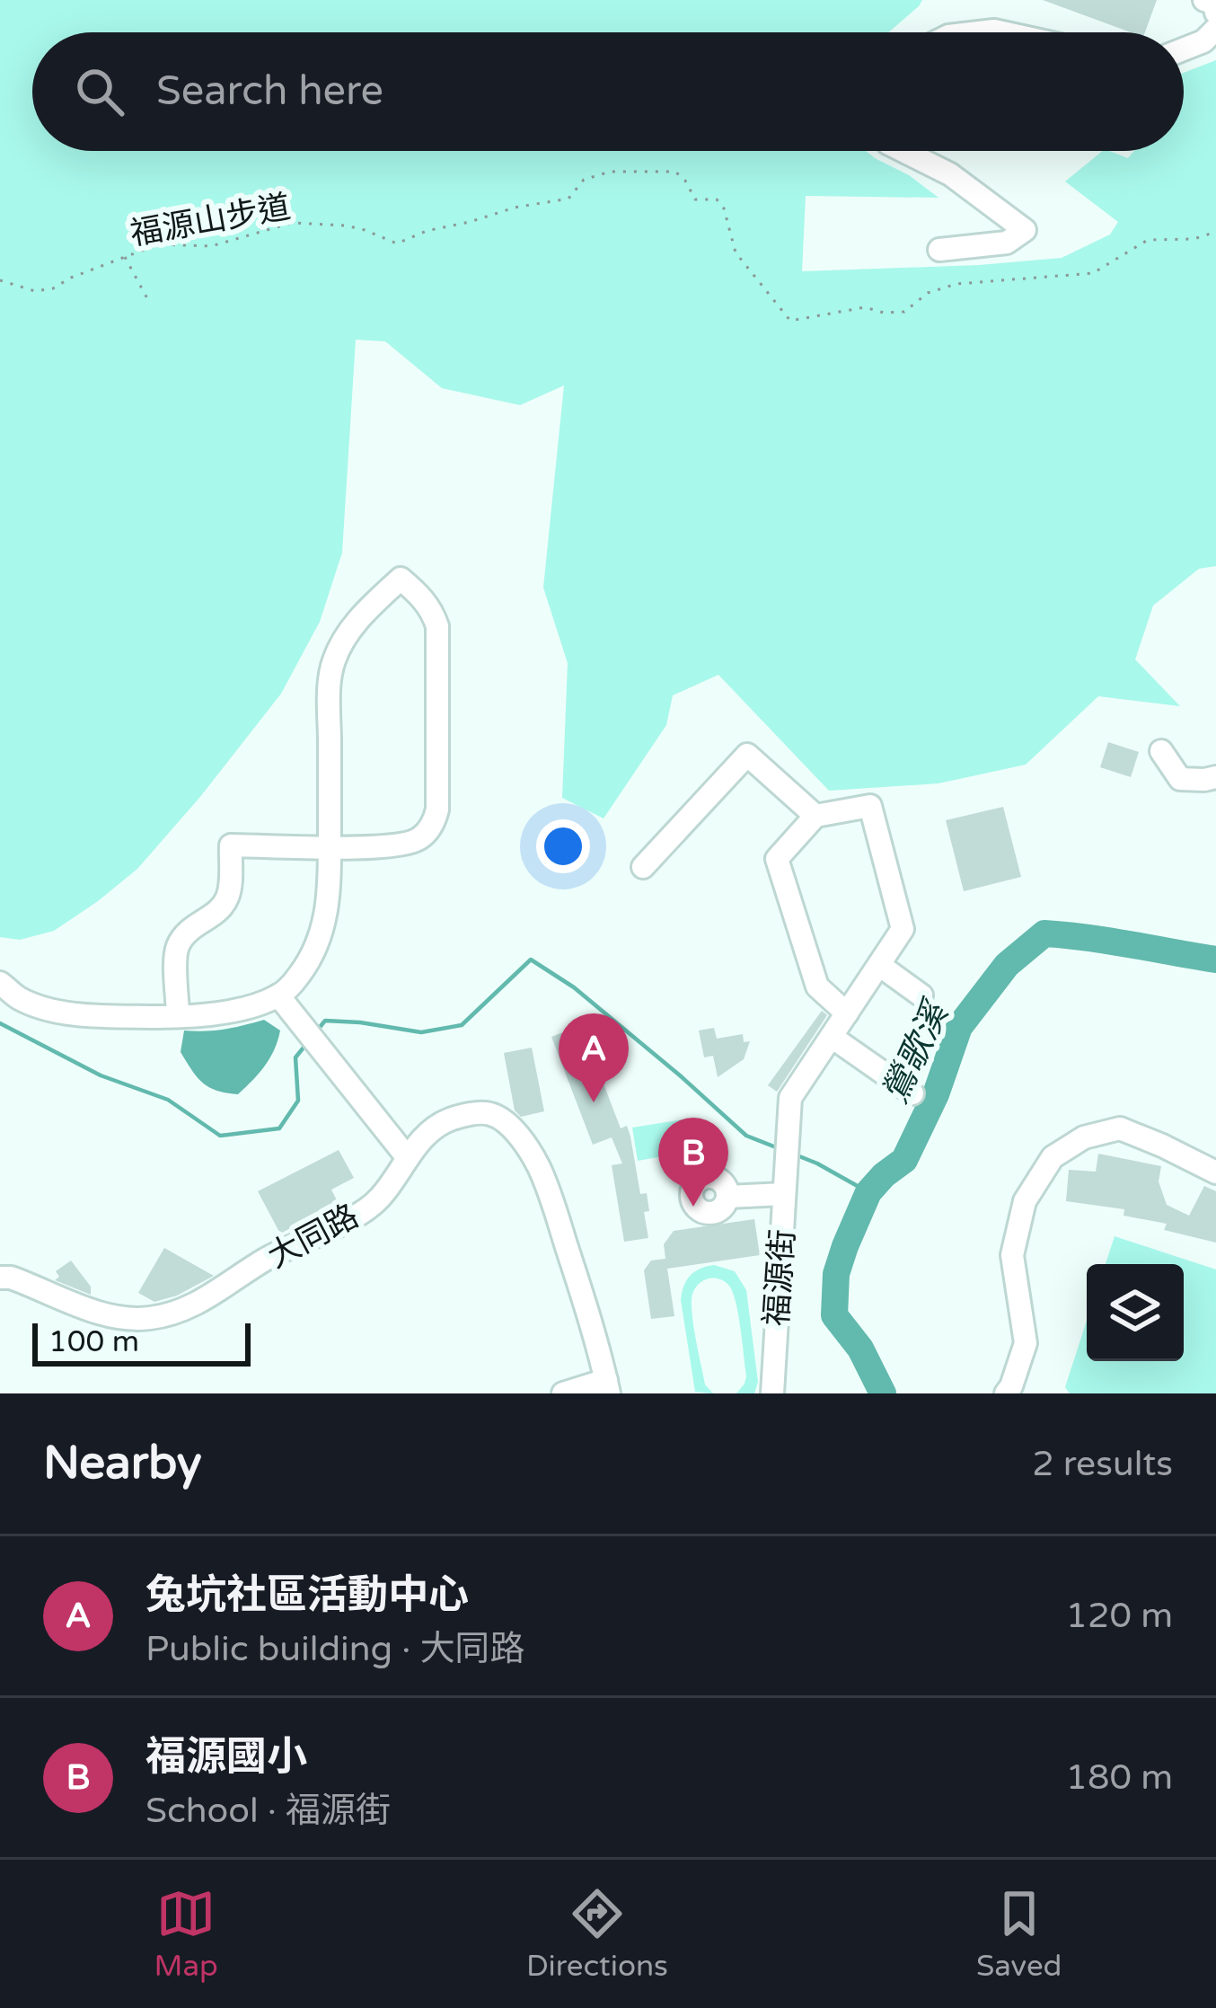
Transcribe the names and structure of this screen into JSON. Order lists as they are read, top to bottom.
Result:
{
  "streets": {
    "street": ["大同路", "福源街"],
    "path": ["福源山步道"]
  },
  "water": ["鶯歌溪"],
  "scale_bar": "100 m",
  "page": {
    "search": "Search here",
    "pins": ["A", "B"],
    "scale": "100 m",
    "heading": ["Nearby", "2 results"],
    "list": [
      {
        "mark": "A",
        "name": "兔坑社區活動中心",
        "note": "Public building · 大同路",
        "value": "120 m"
      },
      {
        "mark": "B",
        "name": "福源國小",
        "note": "School · 福源街",
        "value": "180 m"
      }
    ],
    "nav": ["Map", "Directions", "Saved"]
  }
}
